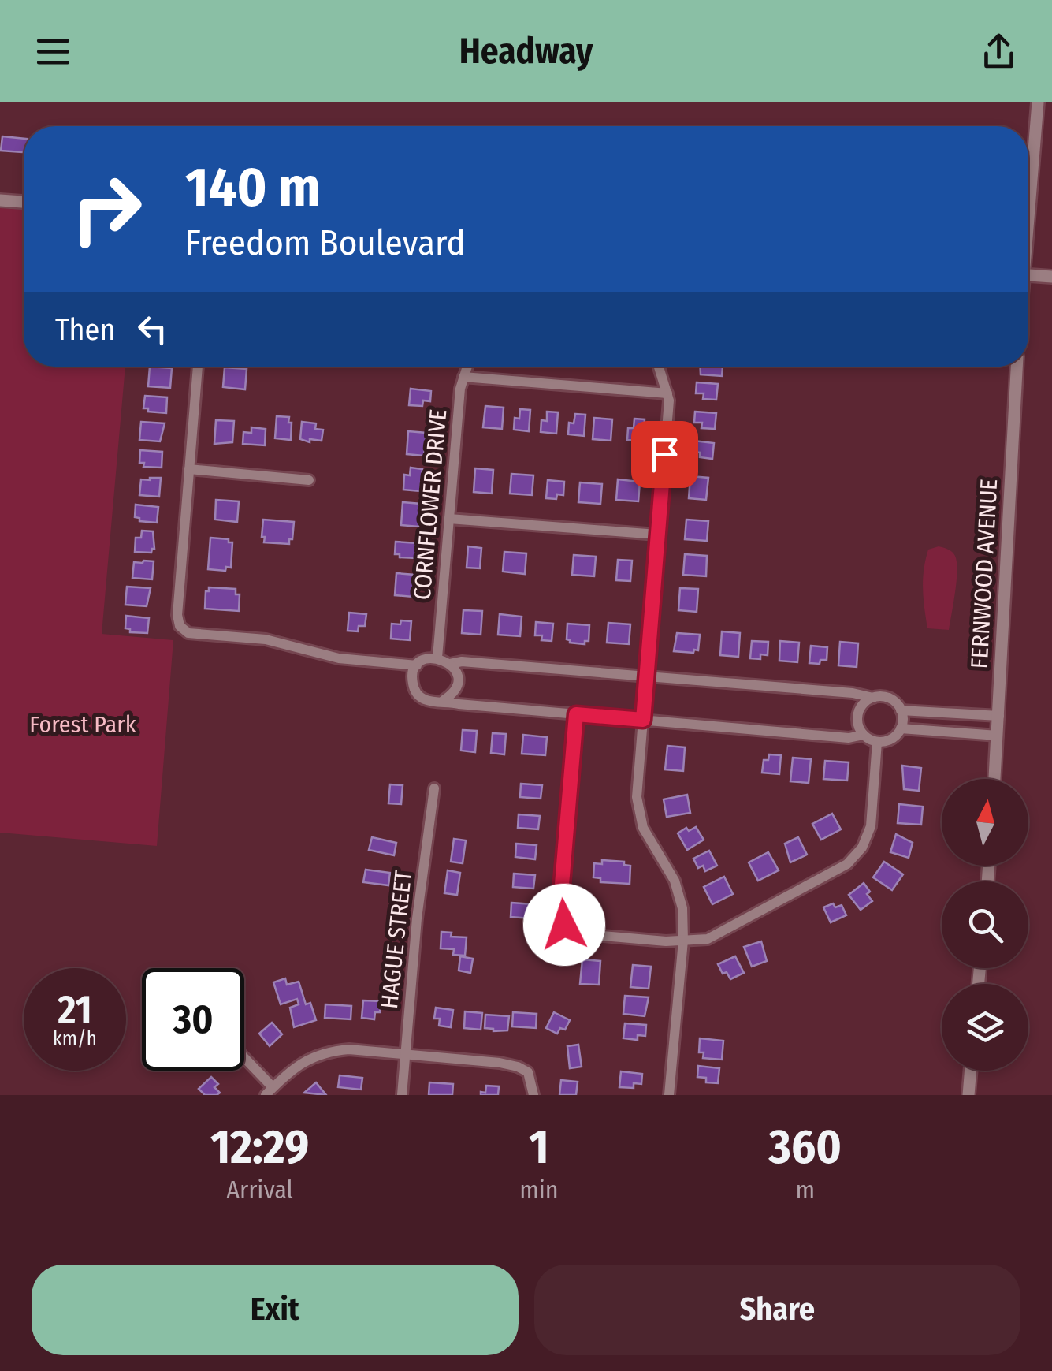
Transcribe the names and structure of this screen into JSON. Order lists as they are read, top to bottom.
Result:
{
  "streets": {
    "street": ["CORNFLOWER DRIVE", "FERNWOOD AVENUE", "HAGUE STREET"]
  },
  "parks": ["Forest Park"],
  "north": "top",
  "page": {
    "header": "Headway",
    "turn": ["140 m", "Freedom Boulevard"],
    "then": "Then",
    "speed": "21 km/h",
    "limit": "30",
    "eta": [
      "12:29",
      "Arrival",
      "1",
      "min",
      "360",
      "m"
    ],
    "buttons": ["Exit", "Share"]
  }
}
